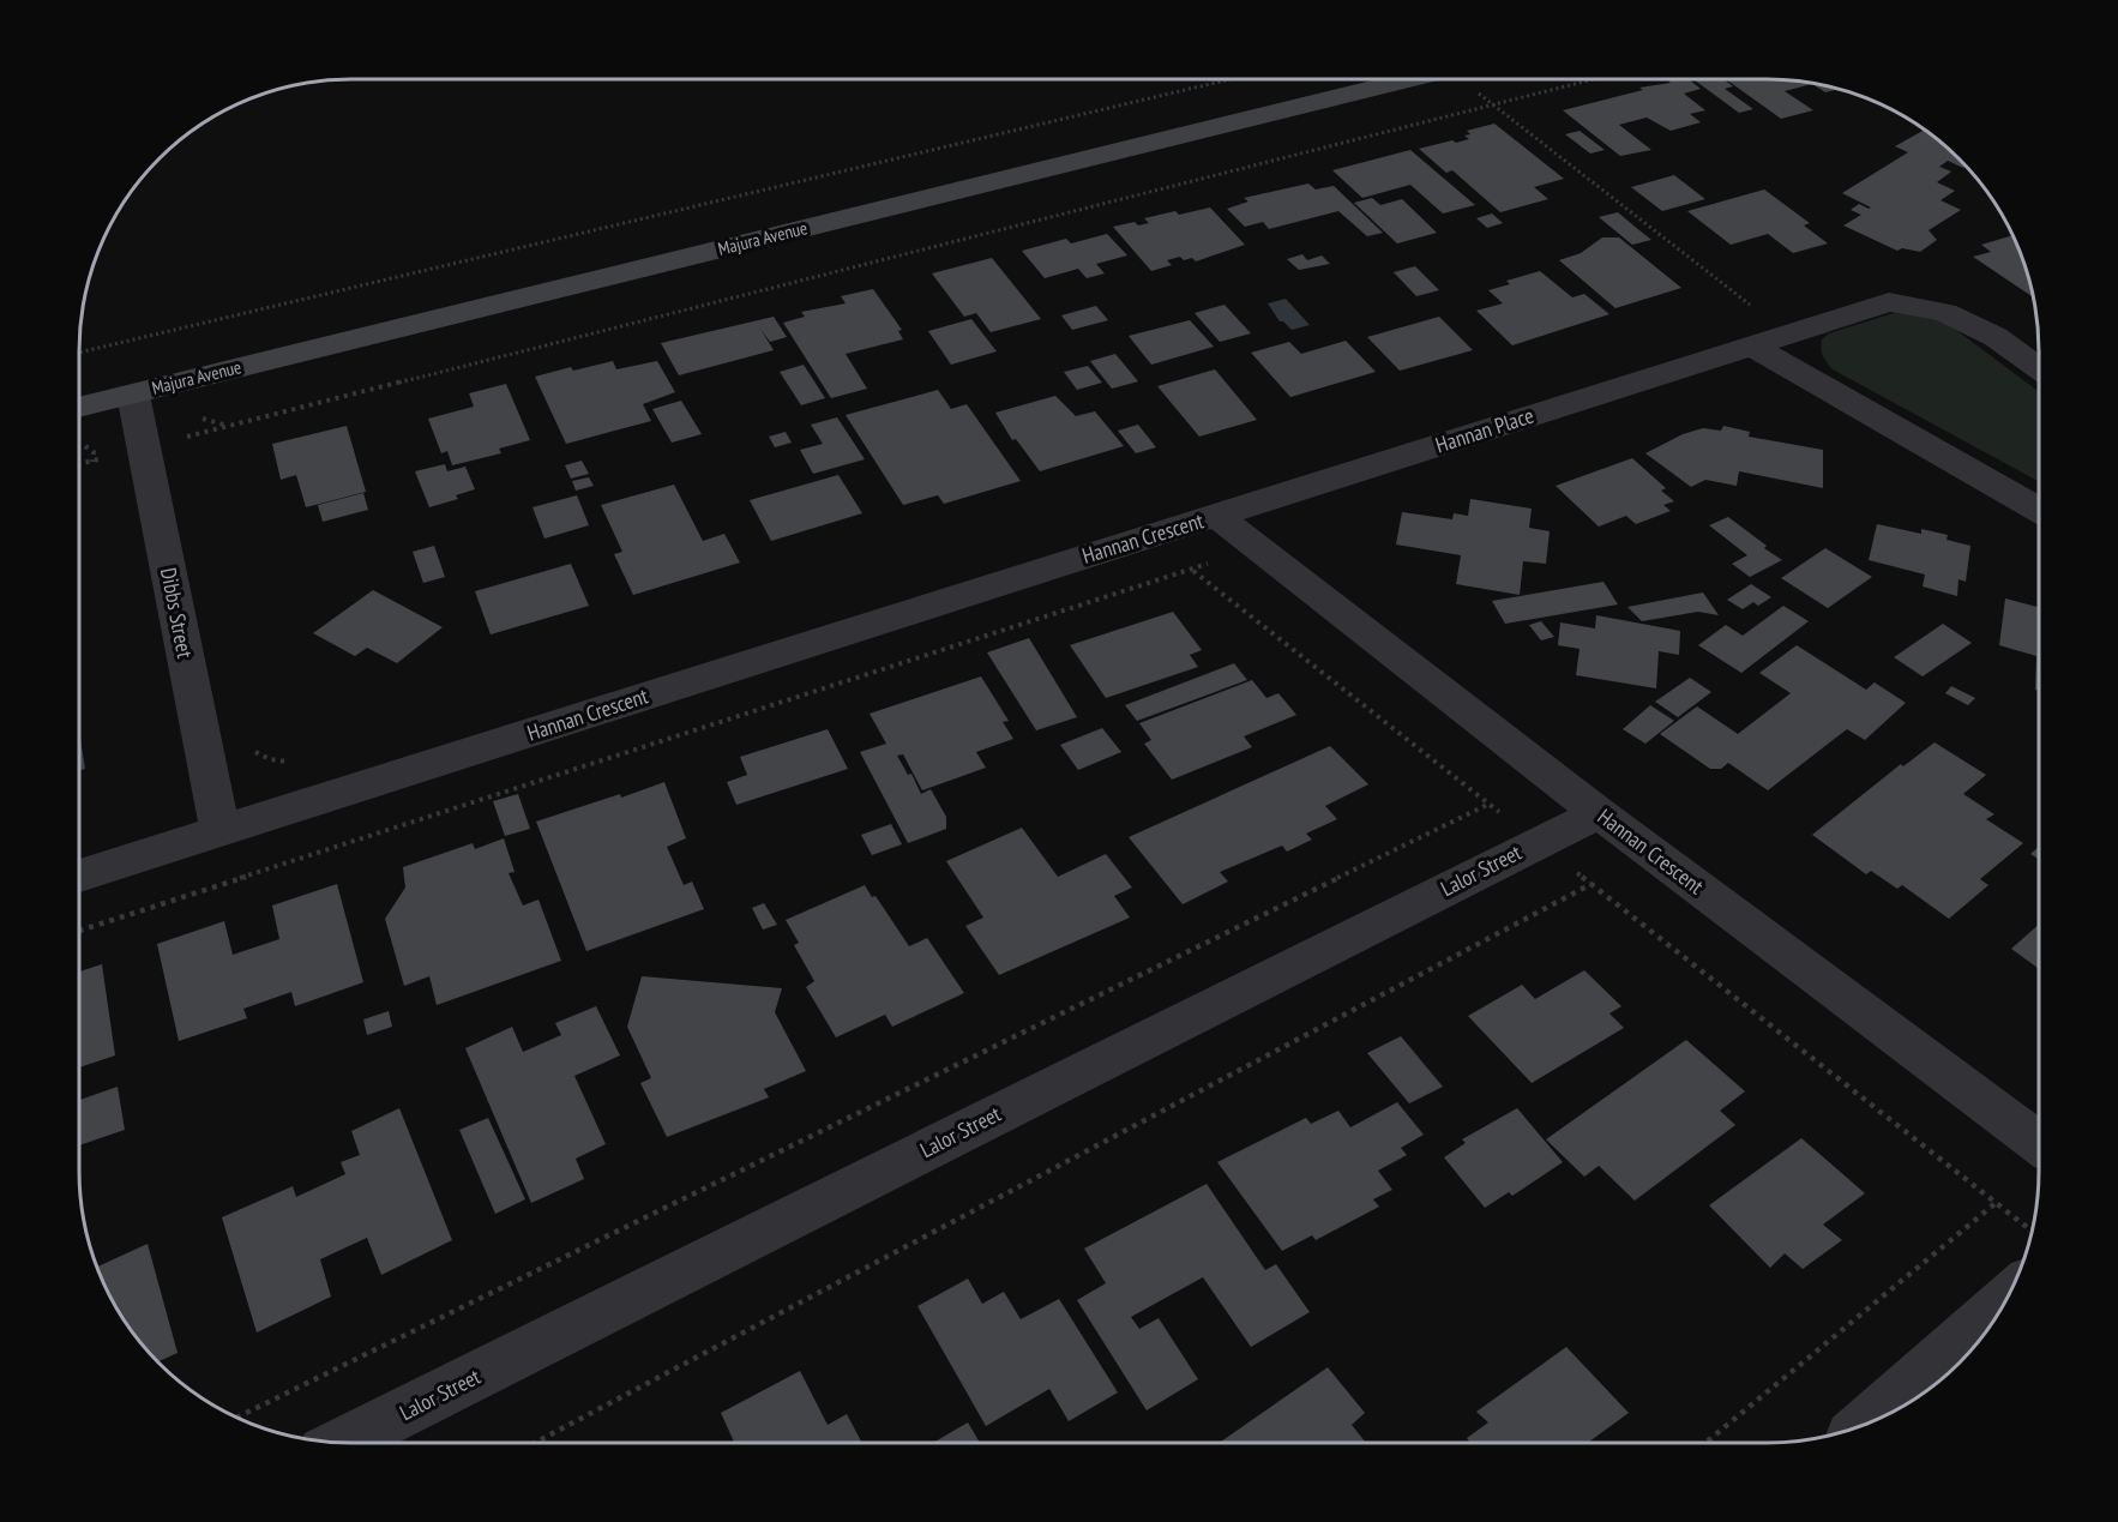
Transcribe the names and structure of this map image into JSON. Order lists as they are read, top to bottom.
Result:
{
  "streets": {
    "main road": ["Majura Avenue"],
    "street": [
      "Hannan Place",
      "Hannan Crescent",
      "Dibbs Street",
      "Lalor Street"
    ]
  },
  "crossings": [
    ["Majura Avenue", "Dibbs Street"],
    ["Hannan Place", "Hannan Crescent"],
    ["Hannan Crescent", "Dibbs Street"],
    ["Hannan Crescent", "Lalor Street"]
  ]
}
